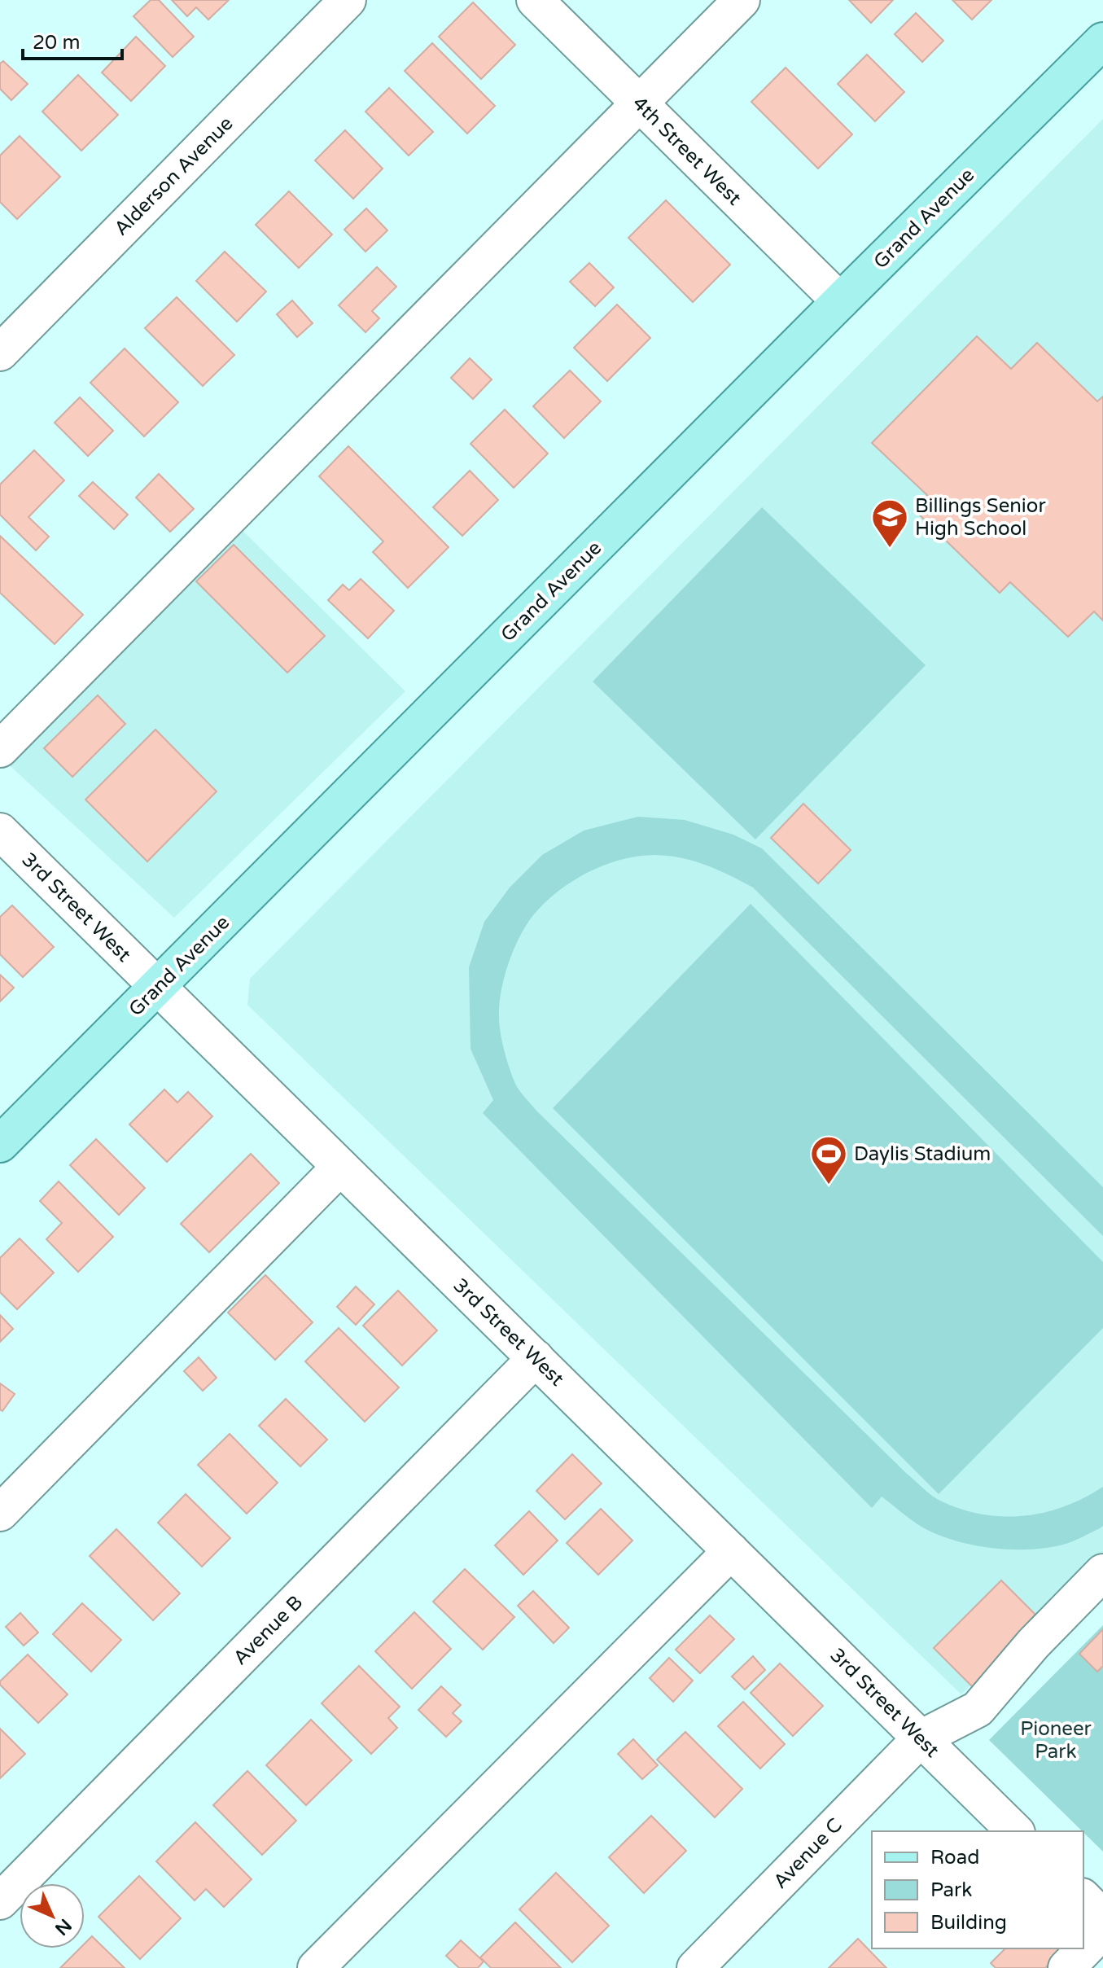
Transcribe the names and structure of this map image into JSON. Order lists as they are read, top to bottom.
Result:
{
  "streets": {
    "main road": ["Grand Avenue"],
    "street": [
      "4th Street West",
      "Alderson Avenue",
      "3rd Street West",
      "Avenue B",
      "Avenue C"
    ]
  },
  "crossings": [
    ["4th Street West", "Grand Avenue"],
    ["Grand Avenue", "3rd Street West"],
    ["3rd Street West", "Avenue B"],
    ["3rd Street West", "Avenue C"]
  ],
  "parks": ["Pioneer Park"],
  "places": {
    "school or university": ["Billings Senior High School"],
    "sports": ["Daylis Stadium"]
  },
  "legend": ["Road", "Park", "Building"],
  "scale_bar": "20 m",
  "north": "bottom right"
}
